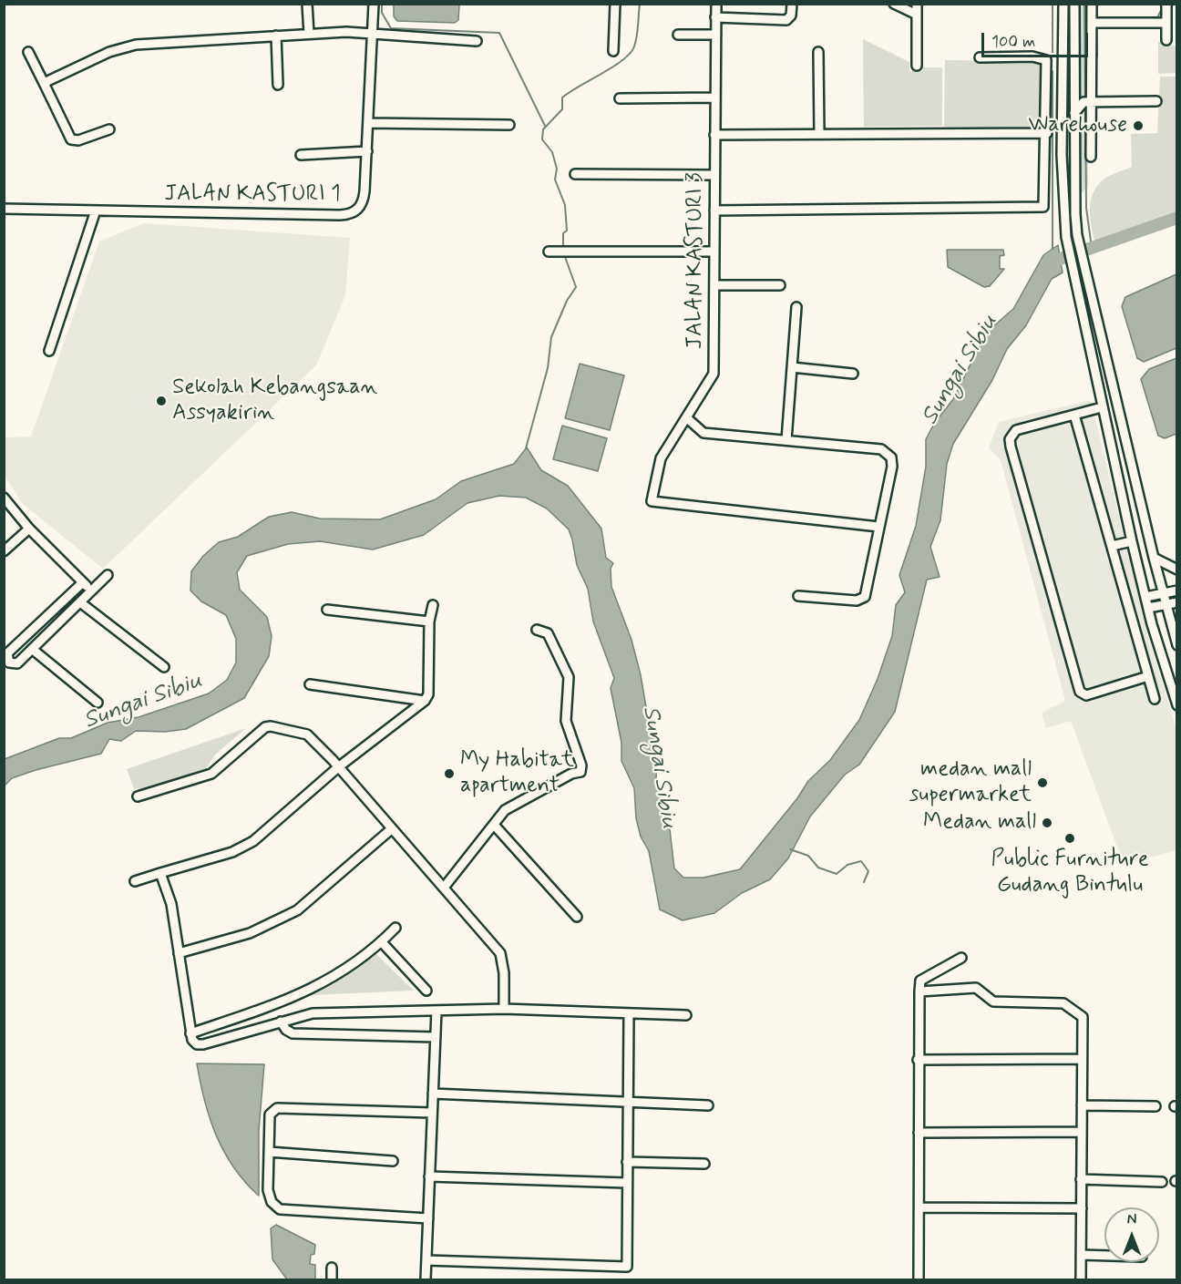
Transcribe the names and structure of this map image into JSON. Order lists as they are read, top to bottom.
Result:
{
  "streets": {
    "street": ["JALAN KASTURI 1", "JALAN KASTURI 3"]
  },
  "water": ["Sungai Sibiu"],
  "places": [
    "Warehouse",
    "Sekolah Kebangsaan Assyakirin",
    "My Habitat apartment",
    "medan mall supermarket",
    "Medan mall",
    "Public Furniture Gudang Bintulu"
  ],
  "scale_bar": "100 m",
  "north": "top"
}
